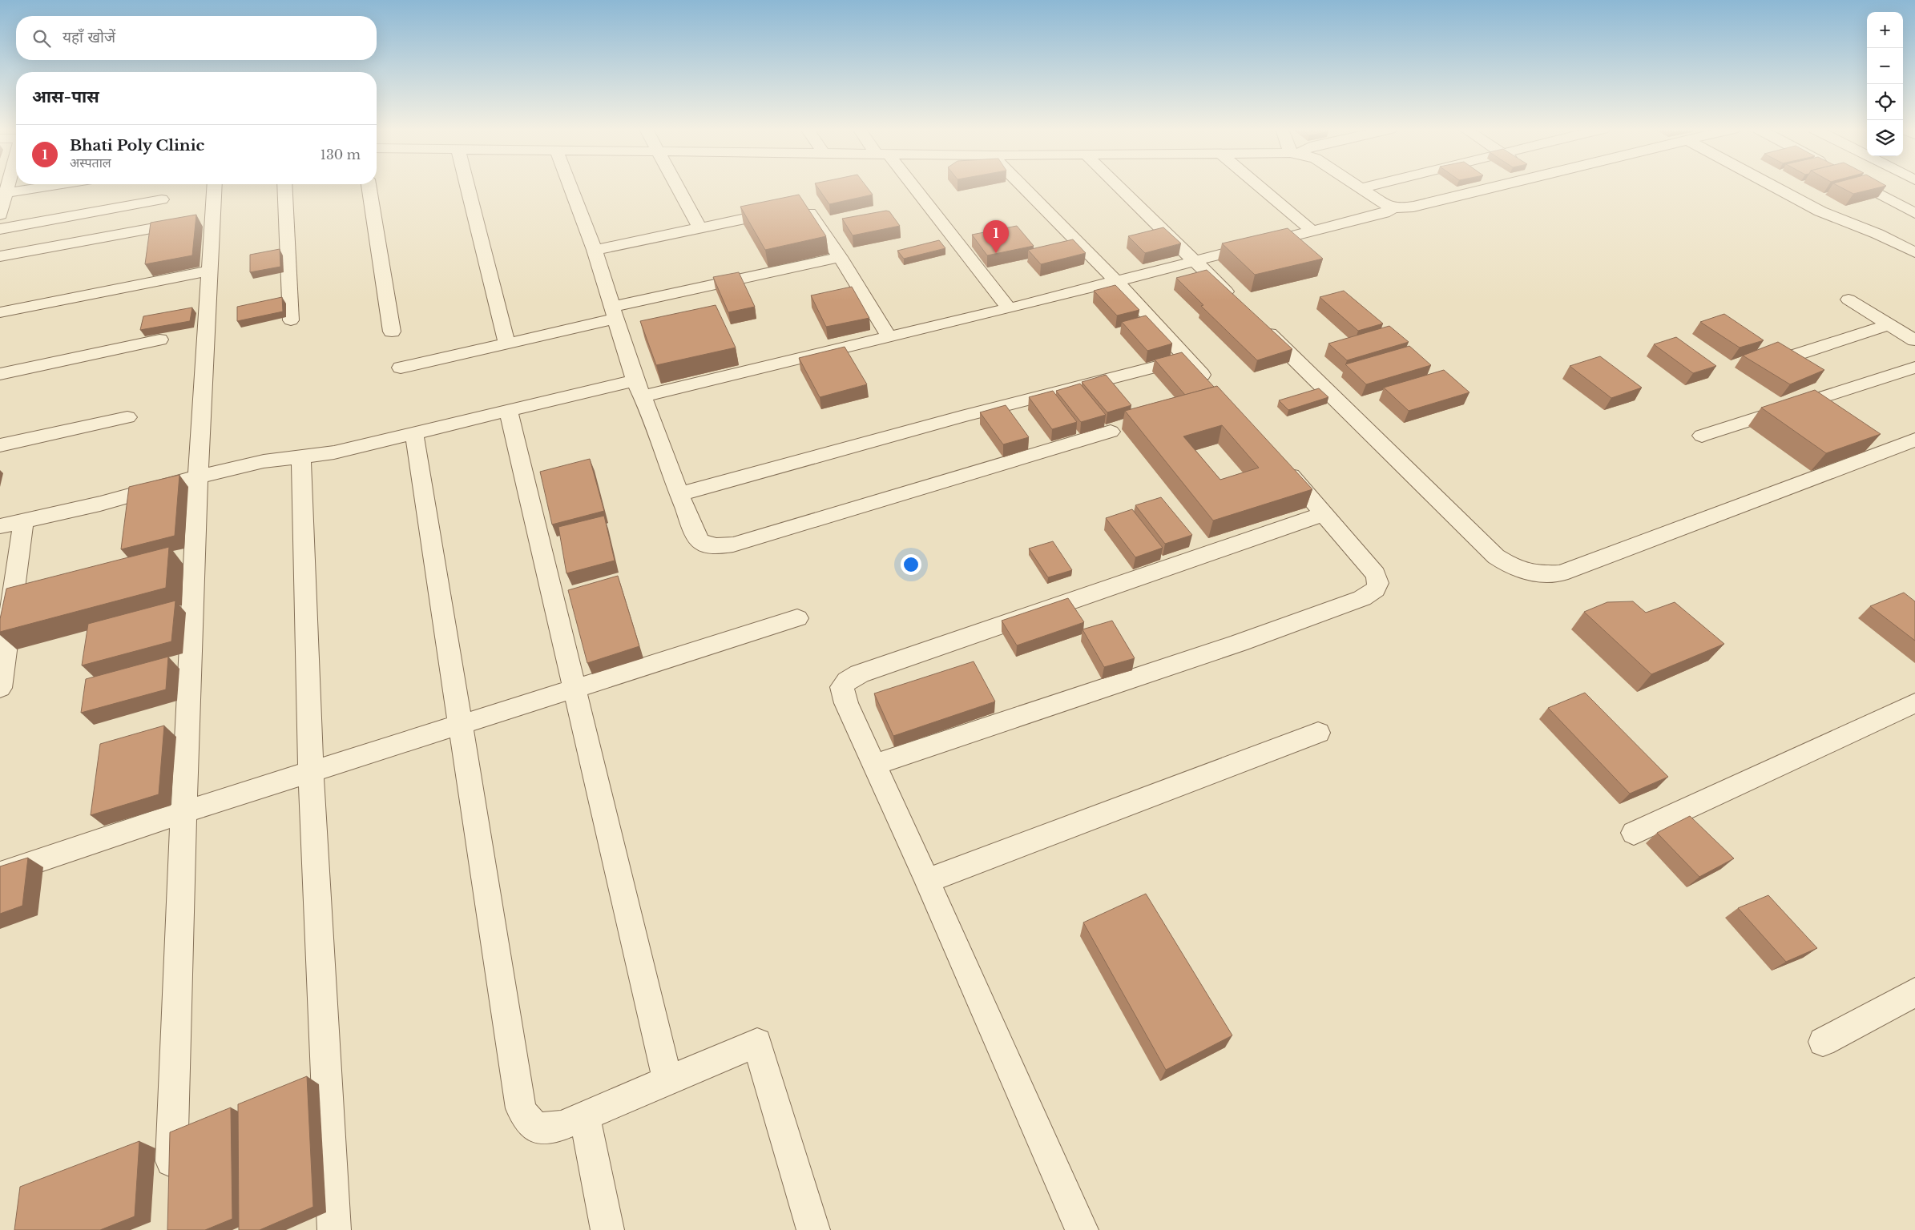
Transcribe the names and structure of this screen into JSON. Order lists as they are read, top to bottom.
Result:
{
  "page": {
    "map_buttons": ["+", "−"],
    "search": "यहाँ खोजें",
    "heading": "आस-पास",
    "list": [
      {
        "mark": "1",
        "name": "Bhati Poly Clinic",
        "note": "अस्पताल",
        "value": "130 m"
      }
    ],
    "pins": "1"
  }
}
